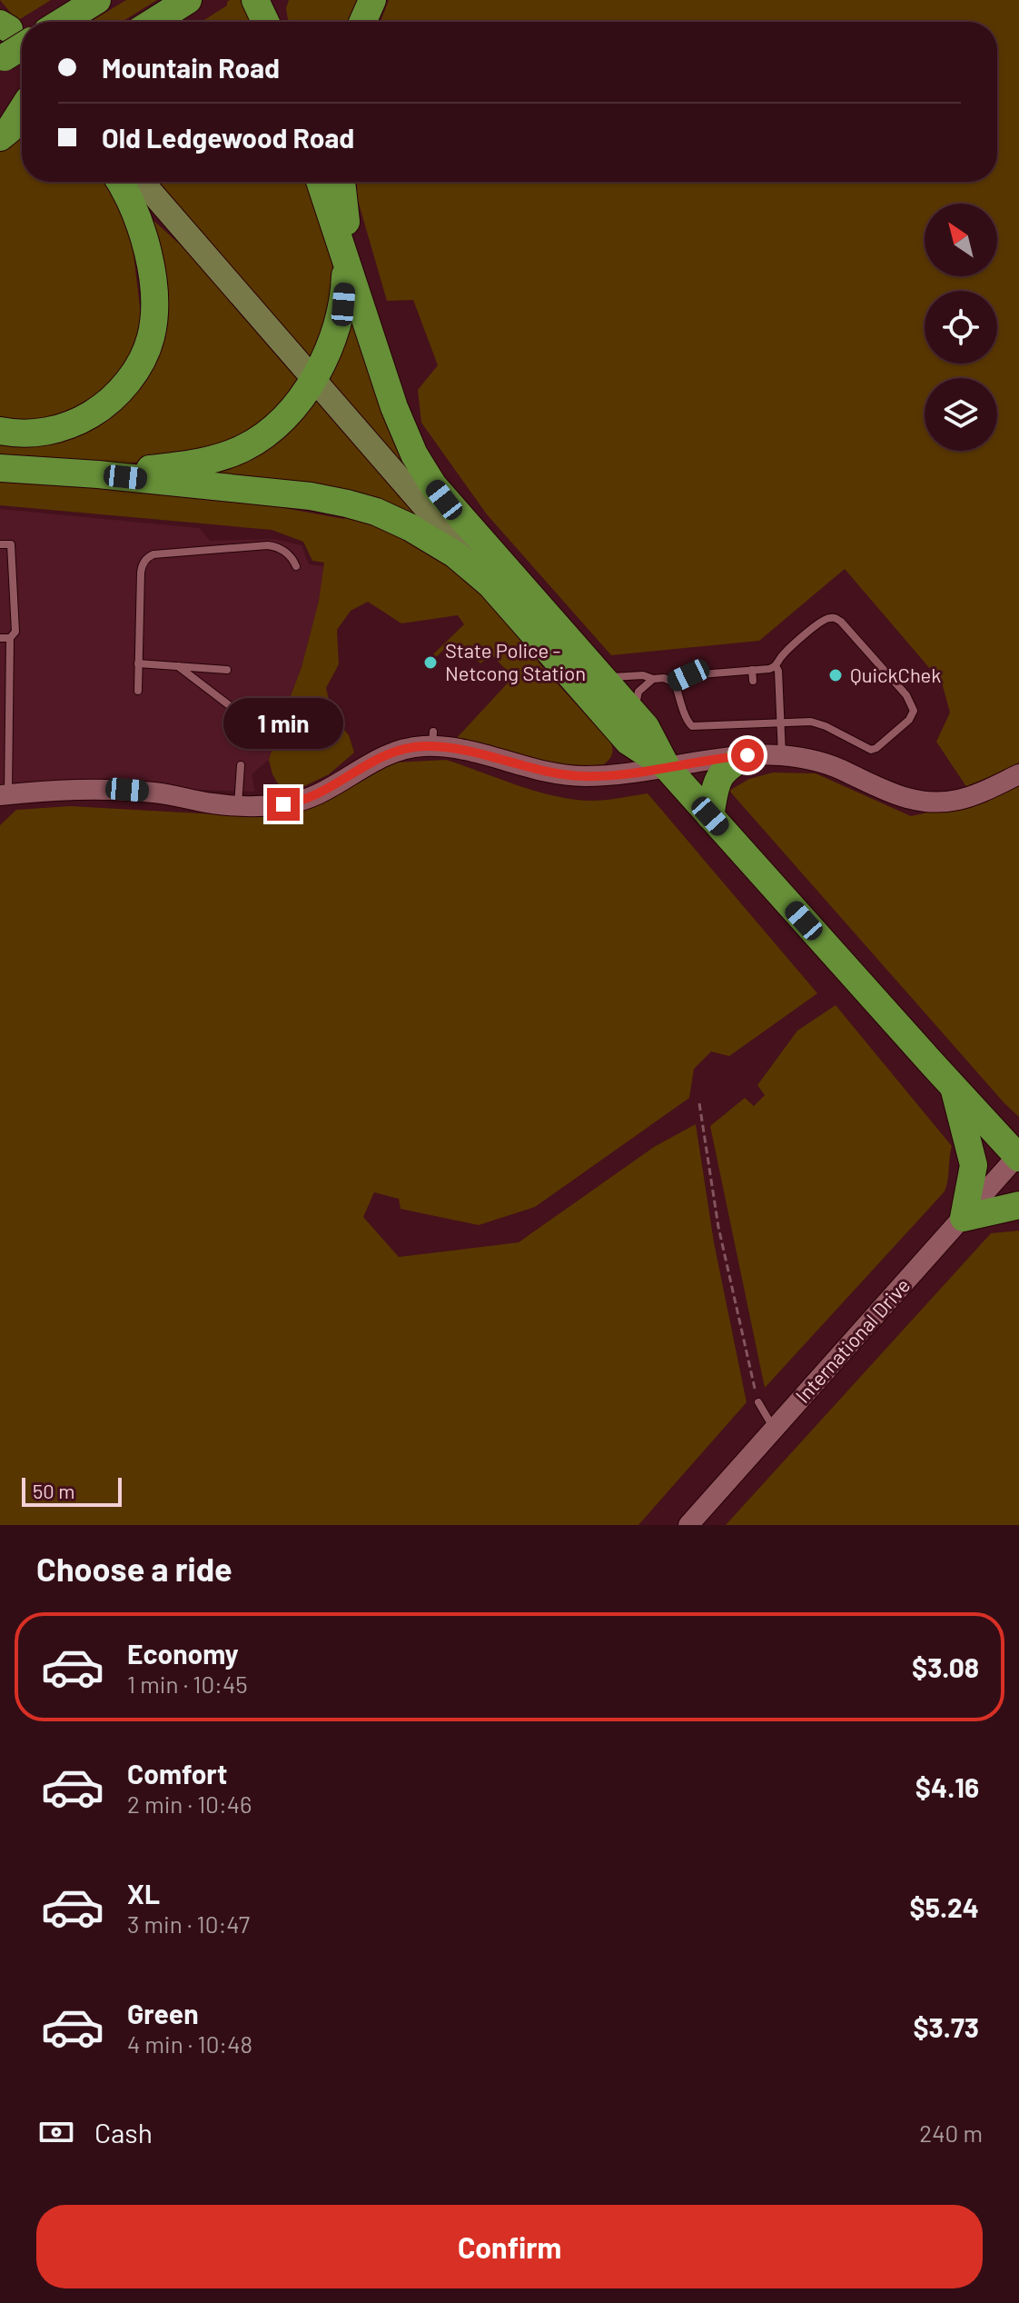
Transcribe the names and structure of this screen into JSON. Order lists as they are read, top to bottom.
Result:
{
  "streets": {
    "street": ["International Drive"]
  },
  "places": ["State Police - Netcong Station", "QuickChek"],
  "scale_bar": "50 m",
  "north": "top left",
  "page": {
    "banner": ["Mountain Road", "Old Ledgewood Road"],
    "bubble": "1 min",
    "scale": "50 m",
    "heading": "Choose a ride",
    "list": [
      {
        "name": "Economy",
        "note": "1 min · 10:45",
        "value": "$3.08"
      },
      {
        "name": "Comfort",
        "note": "2 min · 10:46",
        "value": "$4.16"
      },
      {
        "name": "XL",
        "note": "3 min · 10:47",
        "value": "$5.24"
      },
      {
        "name": "Green",
        "note": "4 min · 10:48",
        "value": "$3.73"
      }
    ],
    "pay": ["Cash", "240 m"],
    "buttons": "Confirm"
  }
}
